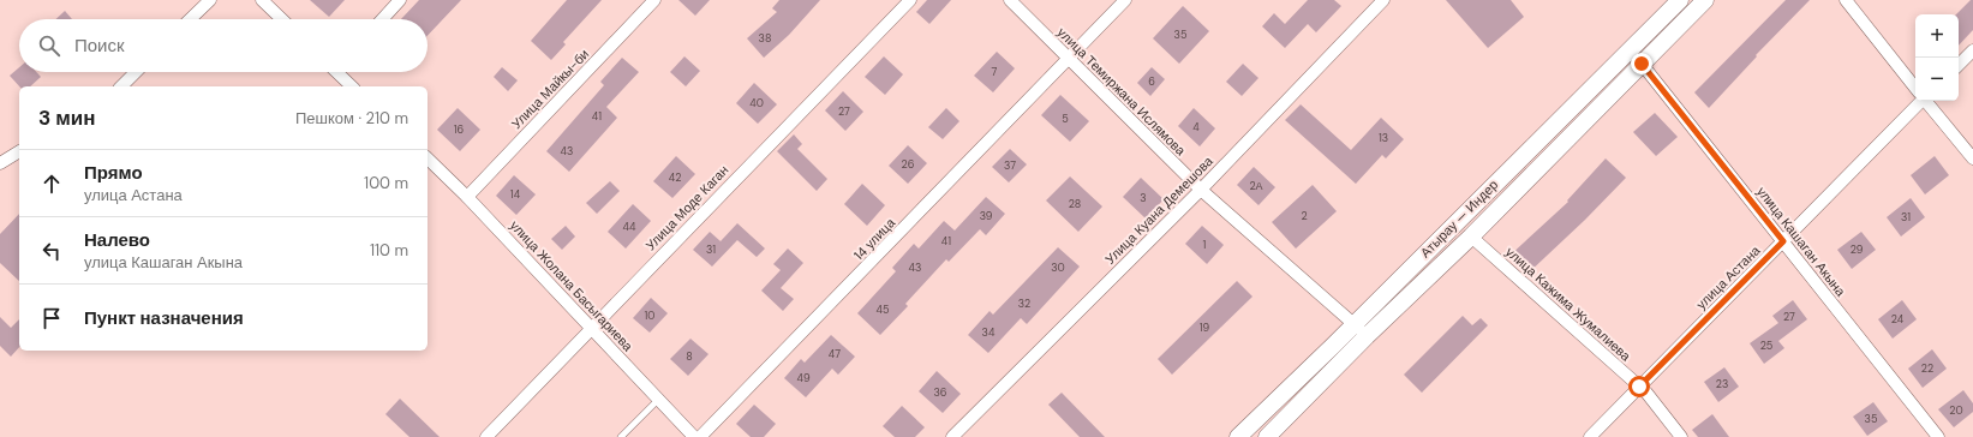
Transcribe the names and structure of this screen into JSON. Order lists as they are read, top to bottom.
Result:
{
  "streets": {
    "main road": ["Атырау — Индер"],
    "street": [
      "Улица Майкы-би",
      "улица Темиржана Ислямова",
      "Улица Моде Каган",
      "Улица Куана Демешова",
      "14 улица",
      "улица Кашаган Акына",
      "улица Астана",
      "улица Жолана Басыгариева",
      "улица Кажима Жумалиева"
    ]
  },
  "crossings": [
    ["Улица Майкы-би", "улица Жолана Басыгариева"],
    ["улица Темиржана Ислямова", "Улица Куана Демешова"],
    ["улица Темиржана Ислямова", "Атырау — Индер"],
    ["улица Темиржана Ислямова", "14 улица"],
    ["Улица Моде Каган", "улица Жолана Басыгариева"],
    ["Атырау — Индер", "улица Кашаган Акына"],
    ["Атырау — Индер", "улица Кажима Жумалиева"],
    ["улица Кашаган Акына", "улица Астана"],
    ["улица Астана", "улица Кажима Жумалиева"]
  ],
  "house_numbers": [
    "35",
    "38",
    "7",
    "6",
    "40",
    "27",
    "41",
    "5",
    "4",
    "16",
    "13",
    "43",
    "26",
    "37",
    "42",
    "2А",
    "14",
    "3",
    "28",
    "39",
    "2",
    "31",
    "44",
    "41",
    "1",
    "31",
    "29",
    "43",
    "30",
    "32",
    "45",
    "10",
    "27",
    "24",
    "19",
    "34",
    "25",
    "47",
    "8",
    "22",
    "49",
    "23",
    "36",
    "20",
    "35"
  ],
  "page": {
    "map_buttons": ["+", "−"],
    "search": "Поиск",
    "heading": ["3 мин", "Пешком · 210 m"],
    "list": [
      ["Прямо", "улица Астана", "100 m"],
      ["Налево", "улица Кашаган Акына", "110 m"],
      "Пункт назначения"
    ]
  }
}
